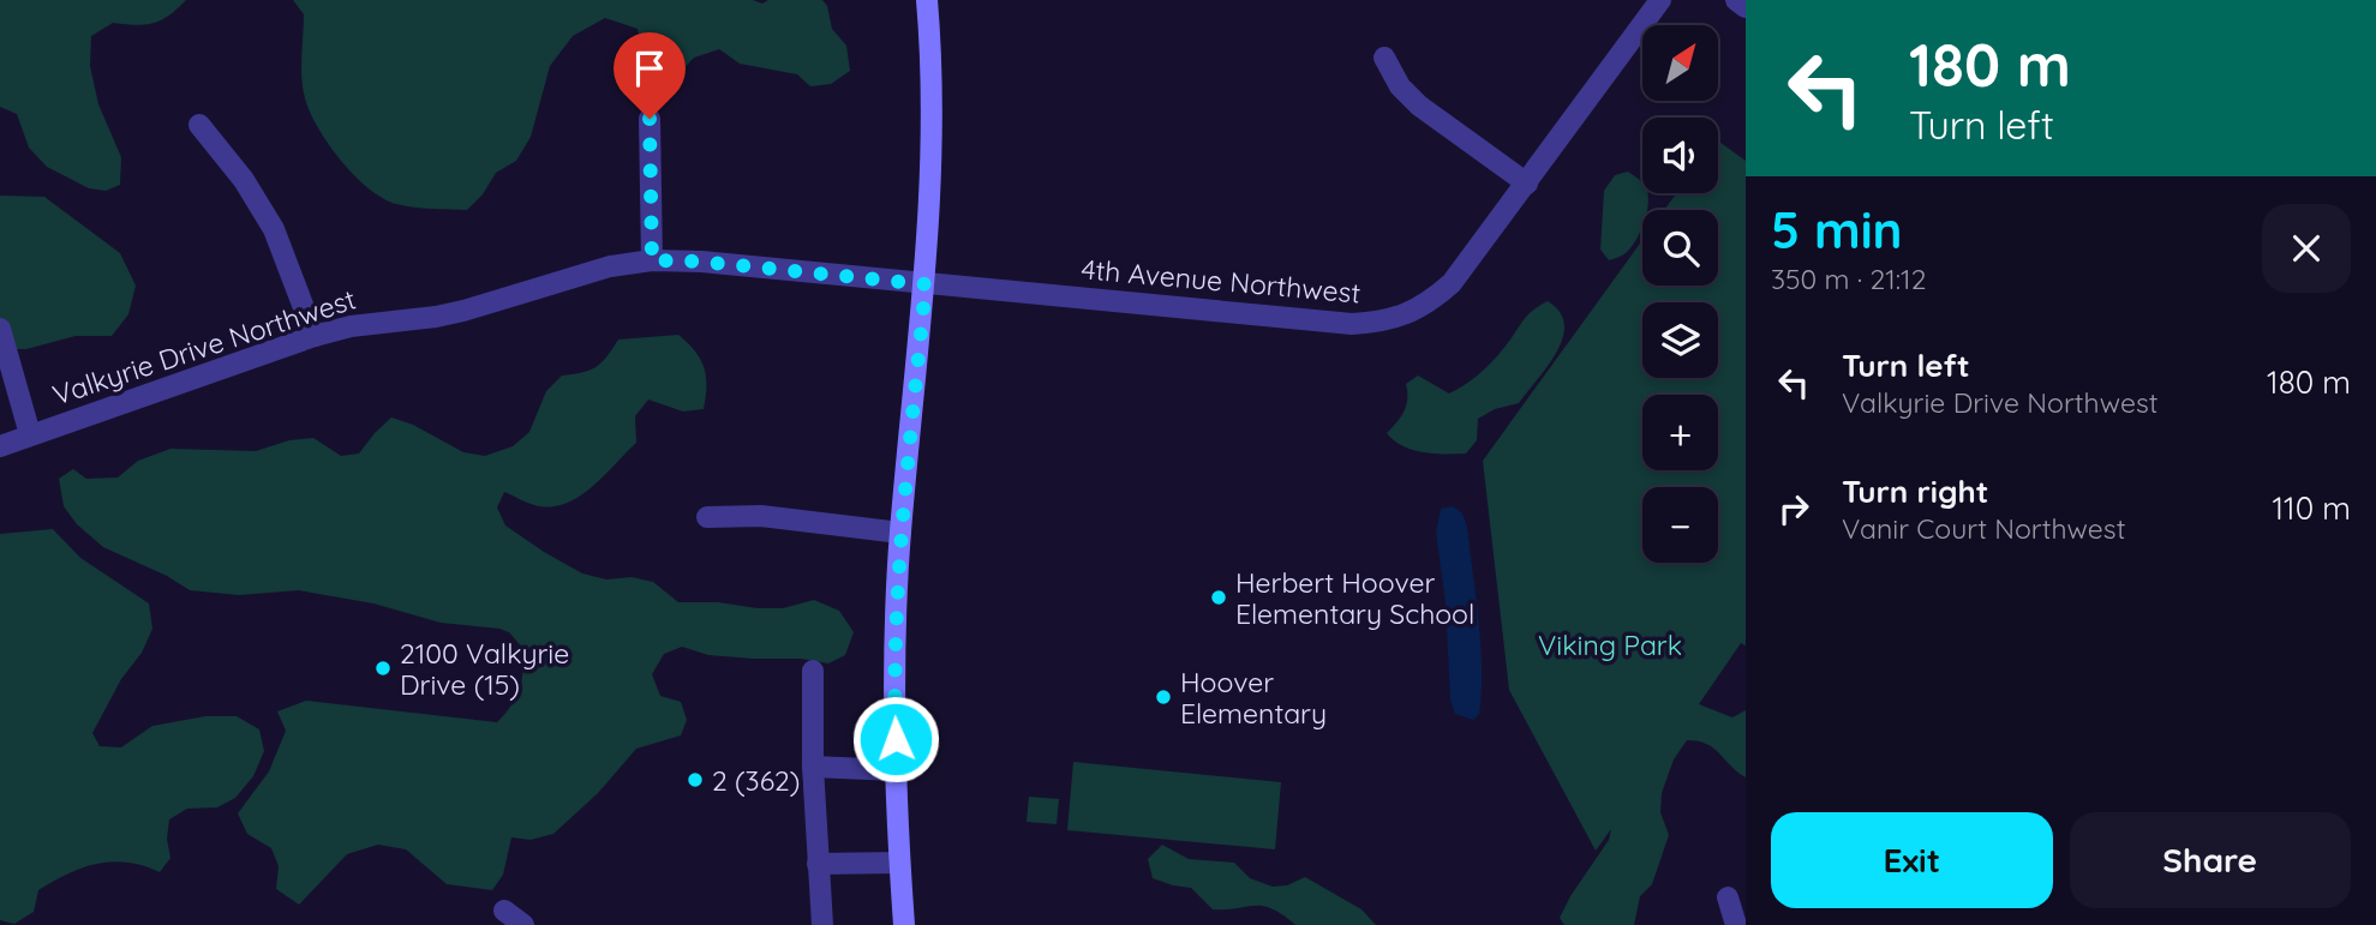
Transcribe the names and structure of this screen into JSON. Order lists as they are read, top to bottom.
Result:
{
  "streets": {
    "street": ["4th Avenue Northwest", "Valkyrie Drive Northwest"]
  },
  "crossings": [
    ["4th Avenue Northwest", "Valkyrie Drive Northwest"]
  ],
  "parks": ["Viking Park"],
  "places": [
    "Herbert Hoover Elementary School",
    "2100 Valkyrie Drive (15)",
    "Hoover Elementary",
    "2 (362)"
  ],
  "north": "top right",
  "page": {
    "turn": ["180 m", "Turn left"],
    "map_buttons": ["+", "−"],
    "heading": ["5 min", "350 m · 21:12"],
    "list": [
      {
        "name": "Turn left",
        "note": "Valkyrie Drive Northwest",
        "value": "180 m"
      },
      {
        "name": "Turn right",
        "note": "Vanir Court Northwest",
        "value": "110 m"
      }
    ],
    "buttons": ["Exit", "Share"]
  }
}
